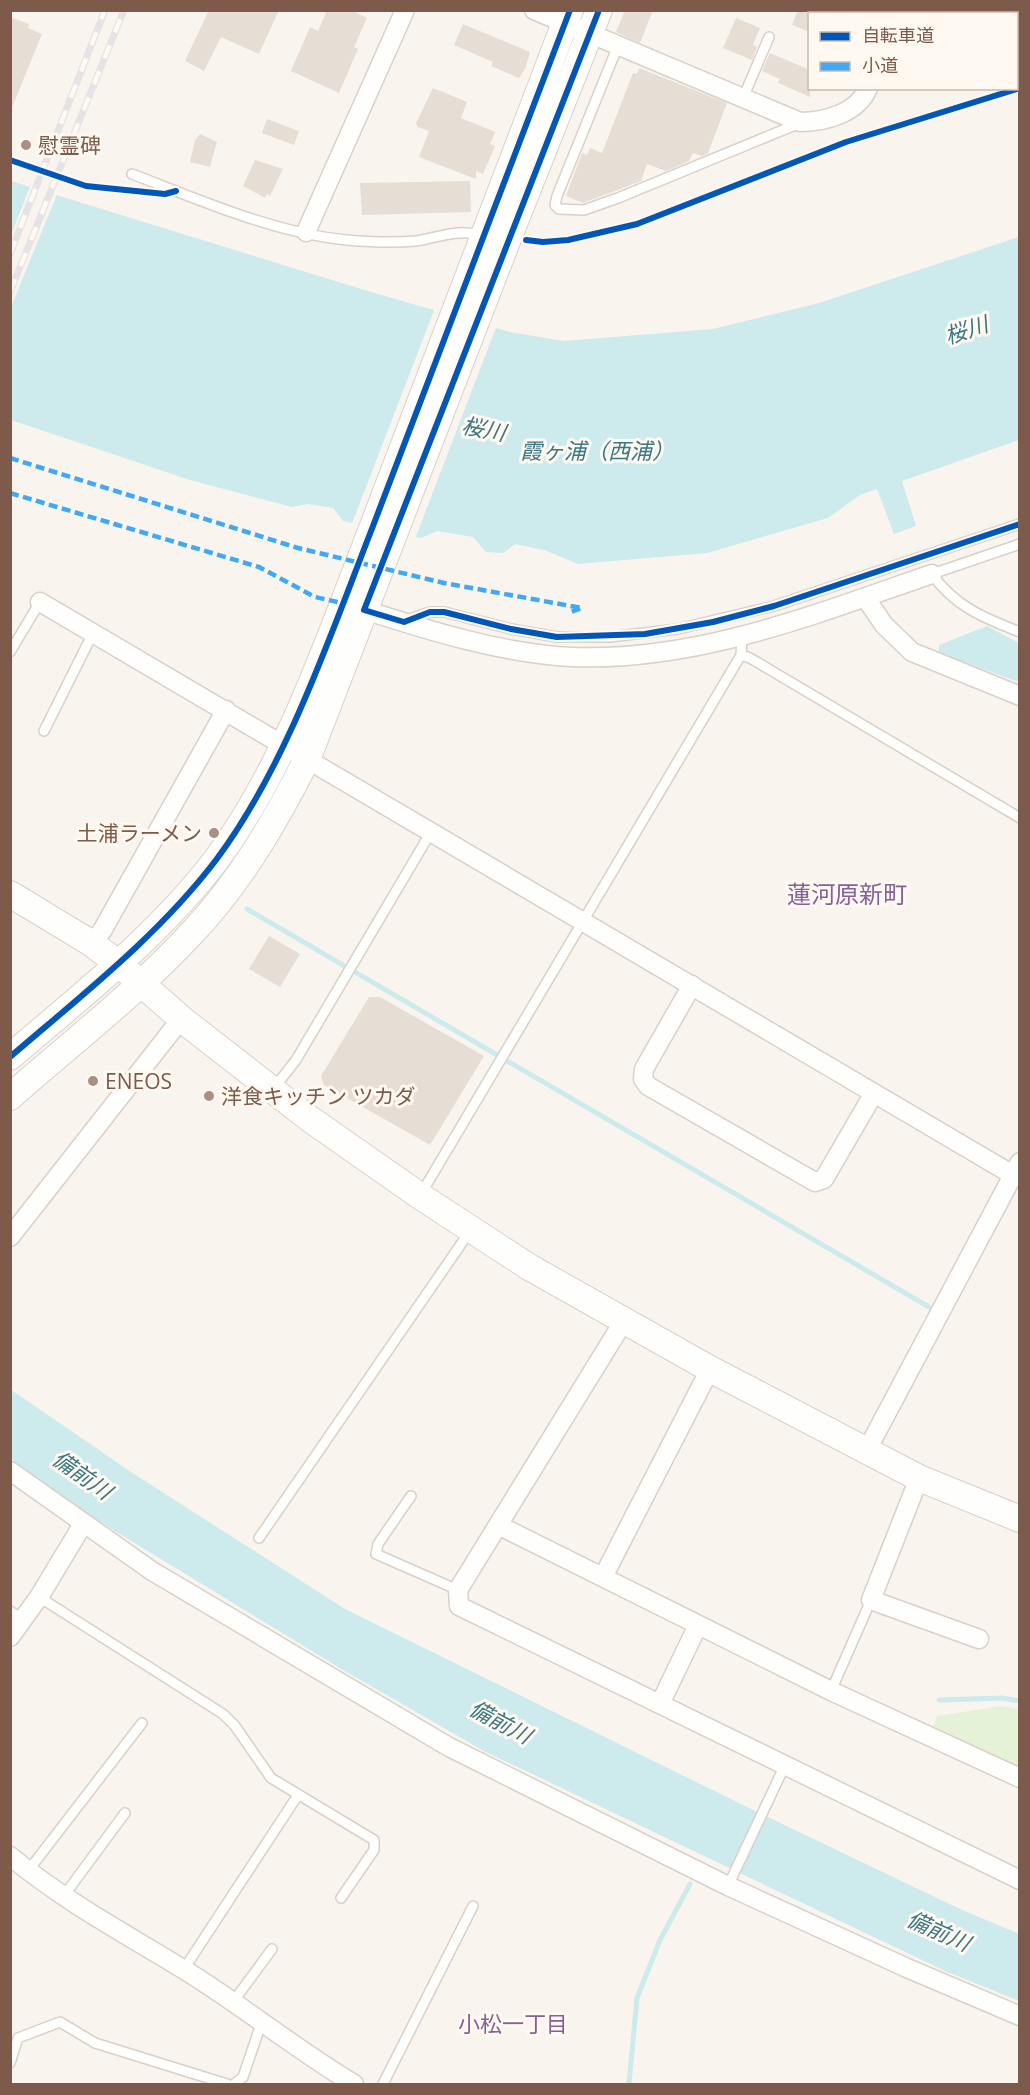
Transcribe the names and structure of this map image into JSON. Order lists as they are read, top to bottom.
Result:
{
  "districts": ["蓮河原新町", "小松一丁目"],
  "water": ["桜川", "霞ヶ浦（西浦）", "備前川"],
  "places": [
    "慰霊碑",
    "土浦ラーメン",
    "ENEOS",
    "洋食キッチン ツカダ"
  ],
  "legend": ["自転車道", "小道"]
}
